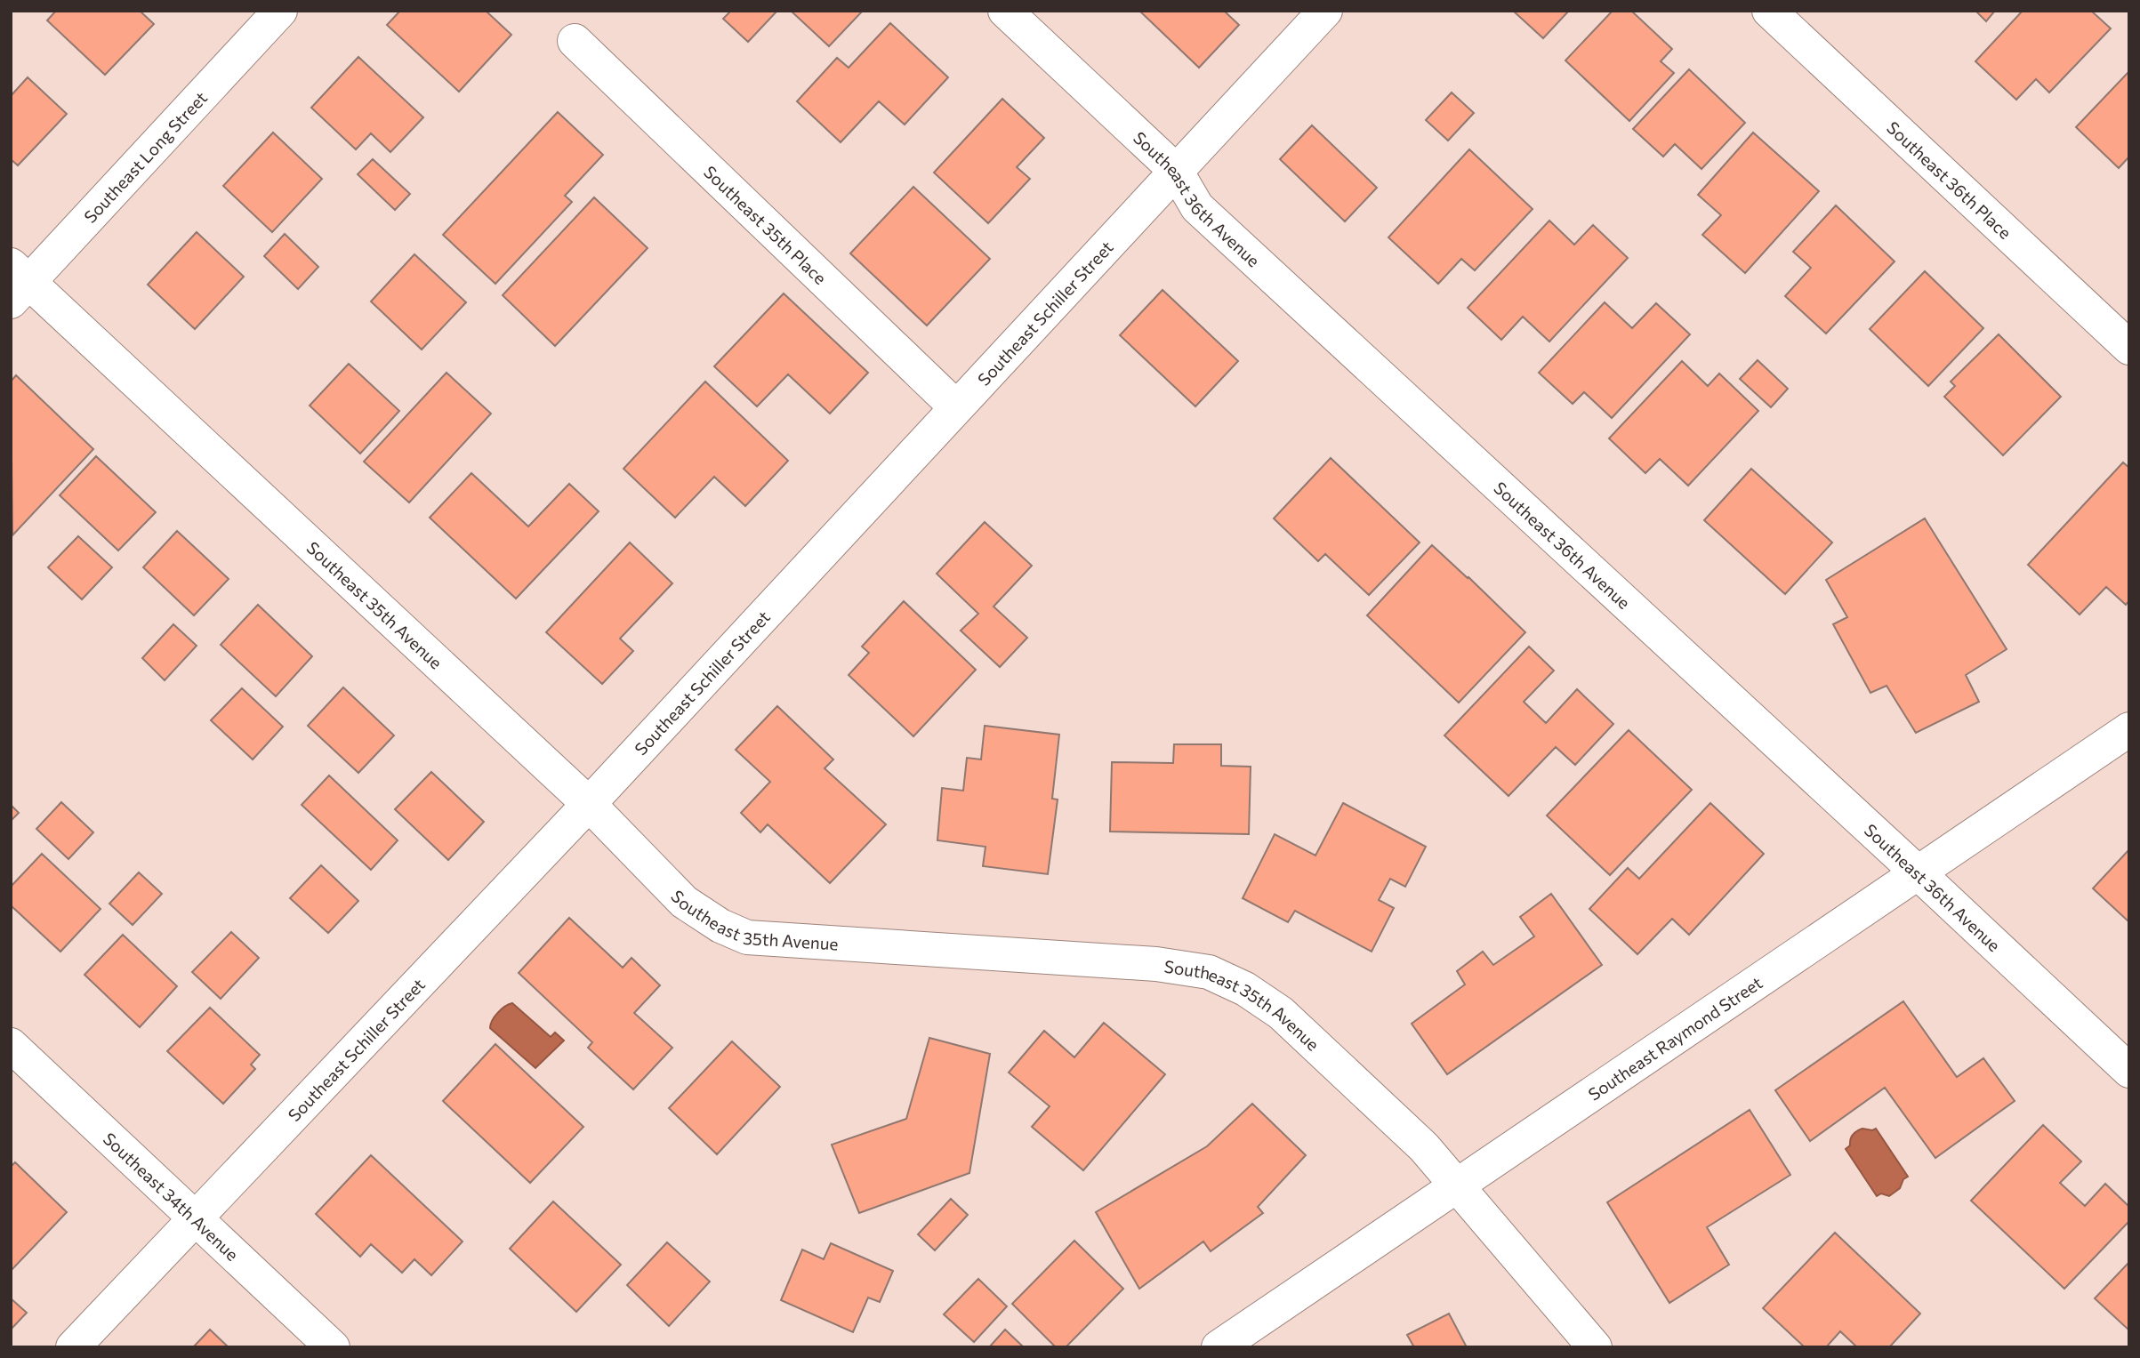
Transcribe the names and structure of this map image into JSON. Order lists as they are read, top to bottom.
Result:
{
  "streets": {
    "street": [
      "Southeast Long Street",
      "Southeast 36th Place",
      "Southeast 36th Avenue",
      "Southeast 35th Place",
      "Southeast Schiller Street",
      "Southeast 35th Avenue",
      "Southeast Raymond Street",
      "Southeast 34th Avenue"
    ]
  },
  "crossings": [
    ["Southeast Long Street", "Southeast 35th Avenue"],
    ["Southeast 36th Avenue", "Southeast Schiller Street"],
    ["Southeast 36th Avenue", "Southeast Raymond Street"],
    ["Southeast 35th Place", "Southeast Schiller Street"],
    ["Southeast Schiller Street", "Southeast 35th Avenue"],
    ["Southeast Schiller Street", "Southeast 34th Avenue"],
    ["Southeast 35th Avenue", "Southeast Raymond Street"]
  ]
}
